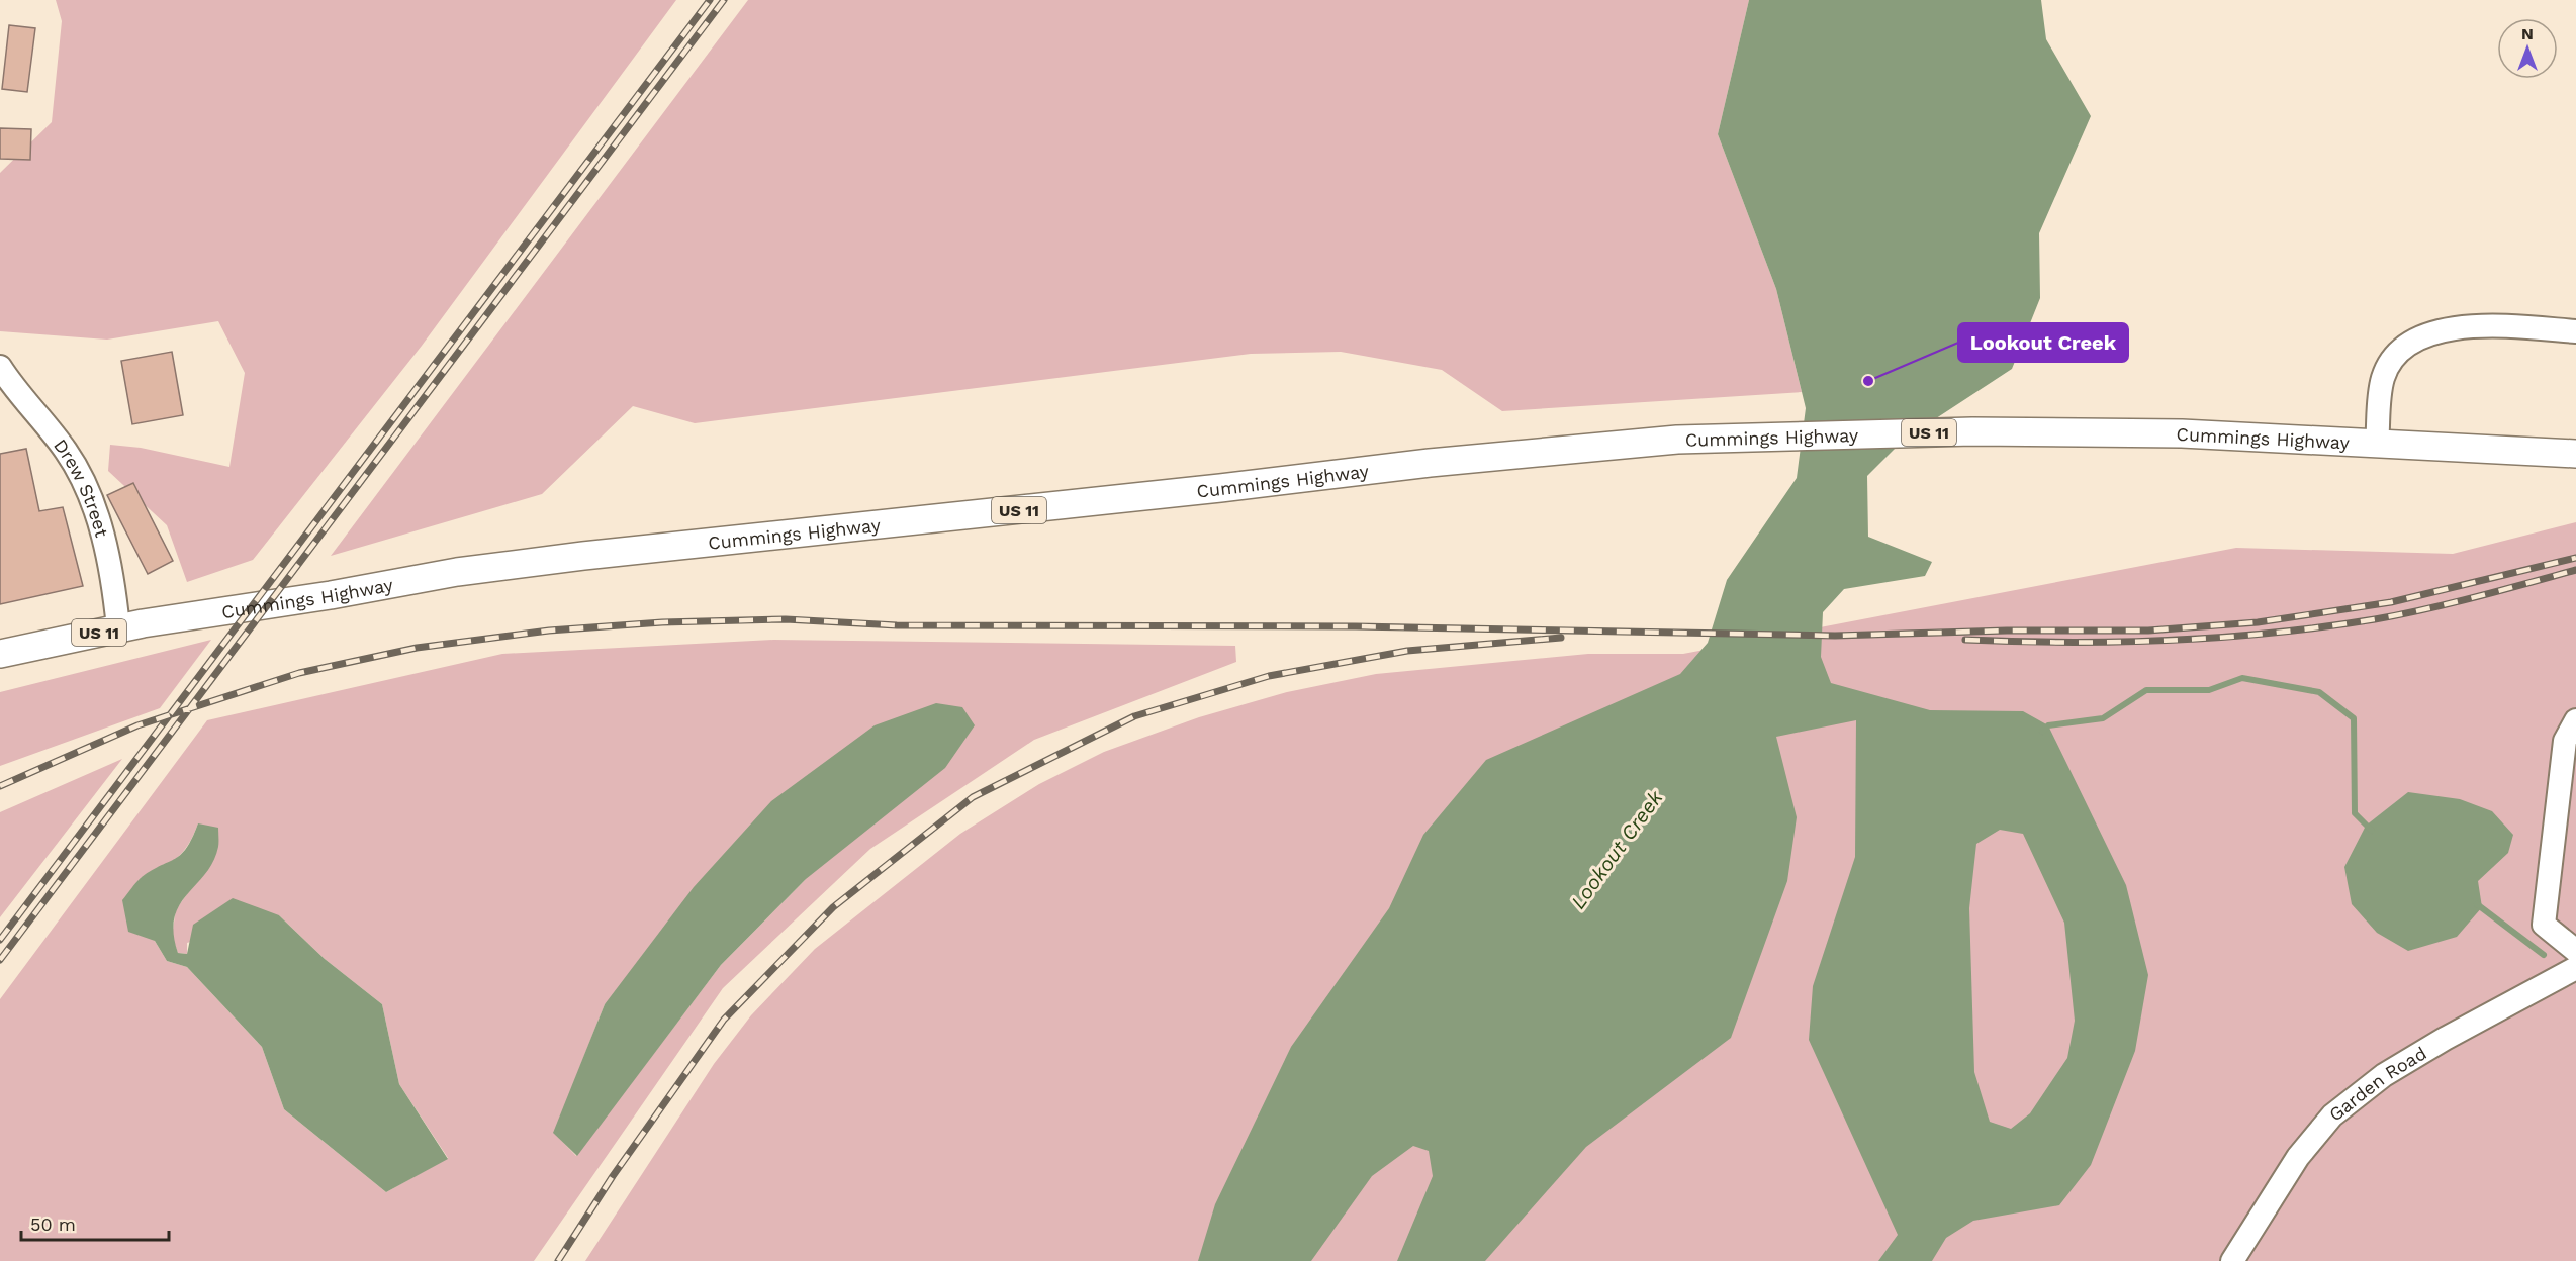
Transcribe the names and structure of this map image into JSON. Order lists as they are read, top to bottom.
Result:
{
  "streets": {
    "main road": ["US 11", "Cummings Highway"],
    "street": ["Drew Street", "Garden Road"]
  },
  "crossings": [
    ["Cummings Highway", "Drew Street"]
  ],
  "water": ["Lookout Creek"],
  "places": ["Lookout Creek"],
  "scale_bar": "50 m",
  "north": "top"
}
